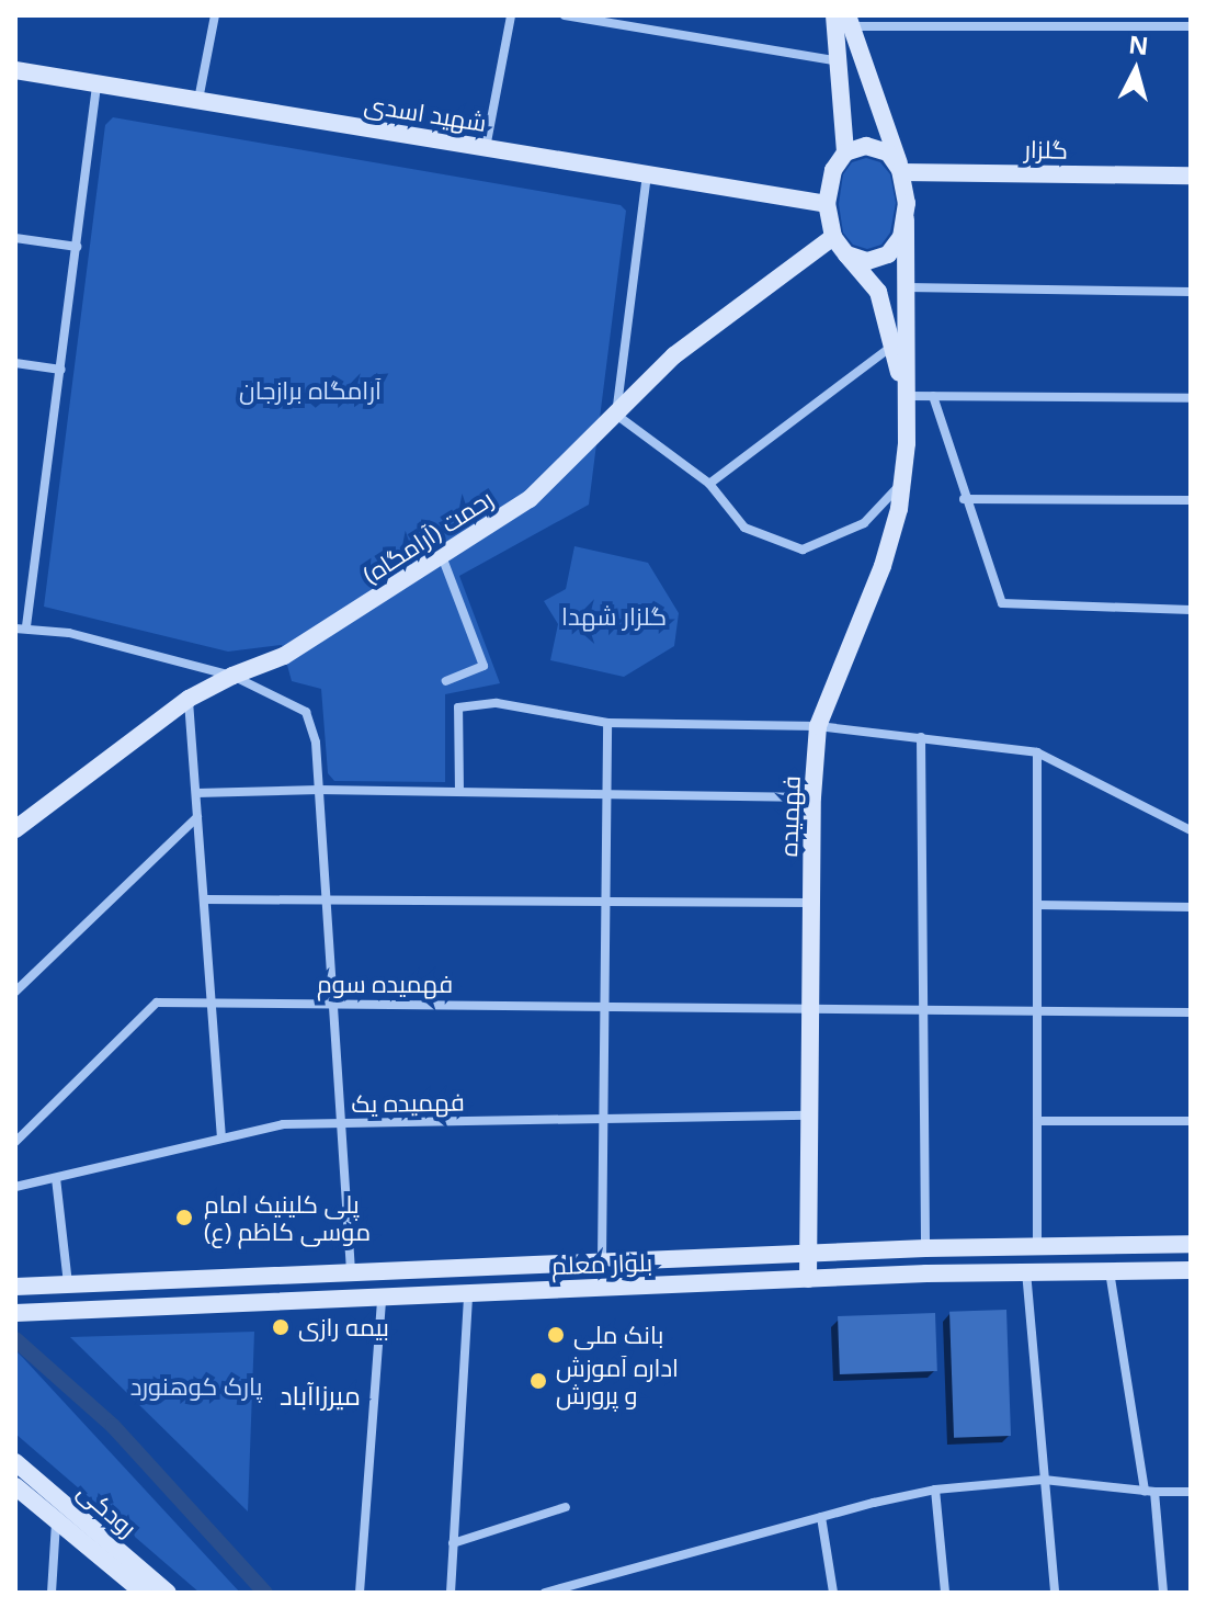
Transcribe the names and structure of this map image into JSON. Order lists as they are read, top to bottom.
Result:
{
  "streets": {
    "street": [
      "شهید اسدی",
      "گلزار",
      "رحمت (آرامگاه)",
      "فهمیده",
      "فهمیده سوم",
      "فهمیده یک",
      "بلوار معلم",
      "رودکی"
    ]
  },
  "crossings": [
    ["شهید اسدی", "گلزار"],
    ["شهید اسدی", "رحمت (آرامگاه)"],
    ["گلزار", "رحمت (آرامگاه)"],
    ["فهمیده", "فهمیده سوم"],
    ["فهمیده", "فهمیده یک"],
    ["فهمیده", "بلوار معلم"]
  ],
  "districts": ["میرزاآباد"],
  "parks": ["آرامگاه برازجان", "گلزار شهدا", "پارک کوهنورد"],
  "places": [
    "پلی کلینیک امام موسی کاظم (ع)",
    "بیمه رازی",
    "بانک ملی",
    "اداره آموزش و پرورش"
  ],
  "north": "top"
}
